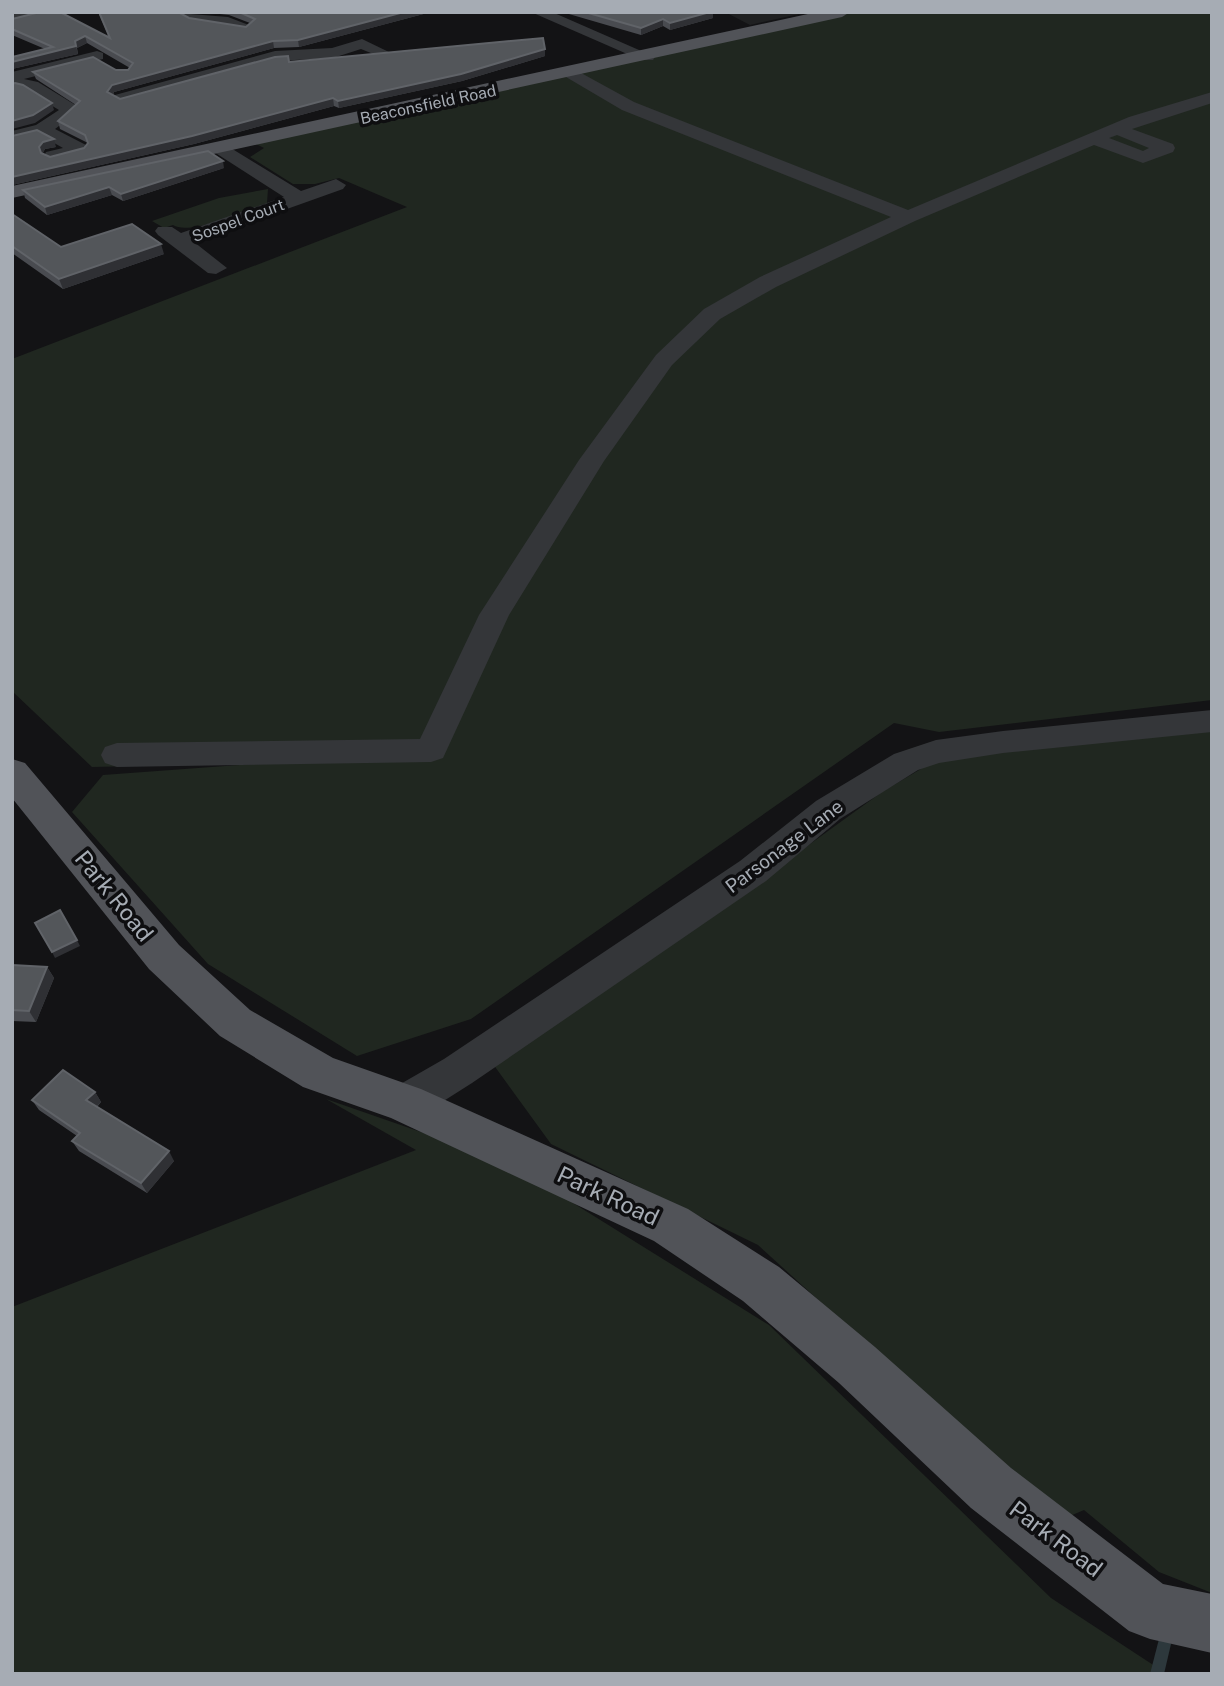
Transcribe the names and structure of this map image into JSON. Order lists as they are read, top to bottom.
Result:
{
  "streets": {
    "main road": ["Beaconsfield Road", "Park Road"],
    "street": ["Sospel Court", "Parsonage Lane"]
  },
  "crossings": [
    ["Beaconsfield Road", "Sospel Court"],
    ["Parsonage Lane", "Park Road"]
  ]
}
